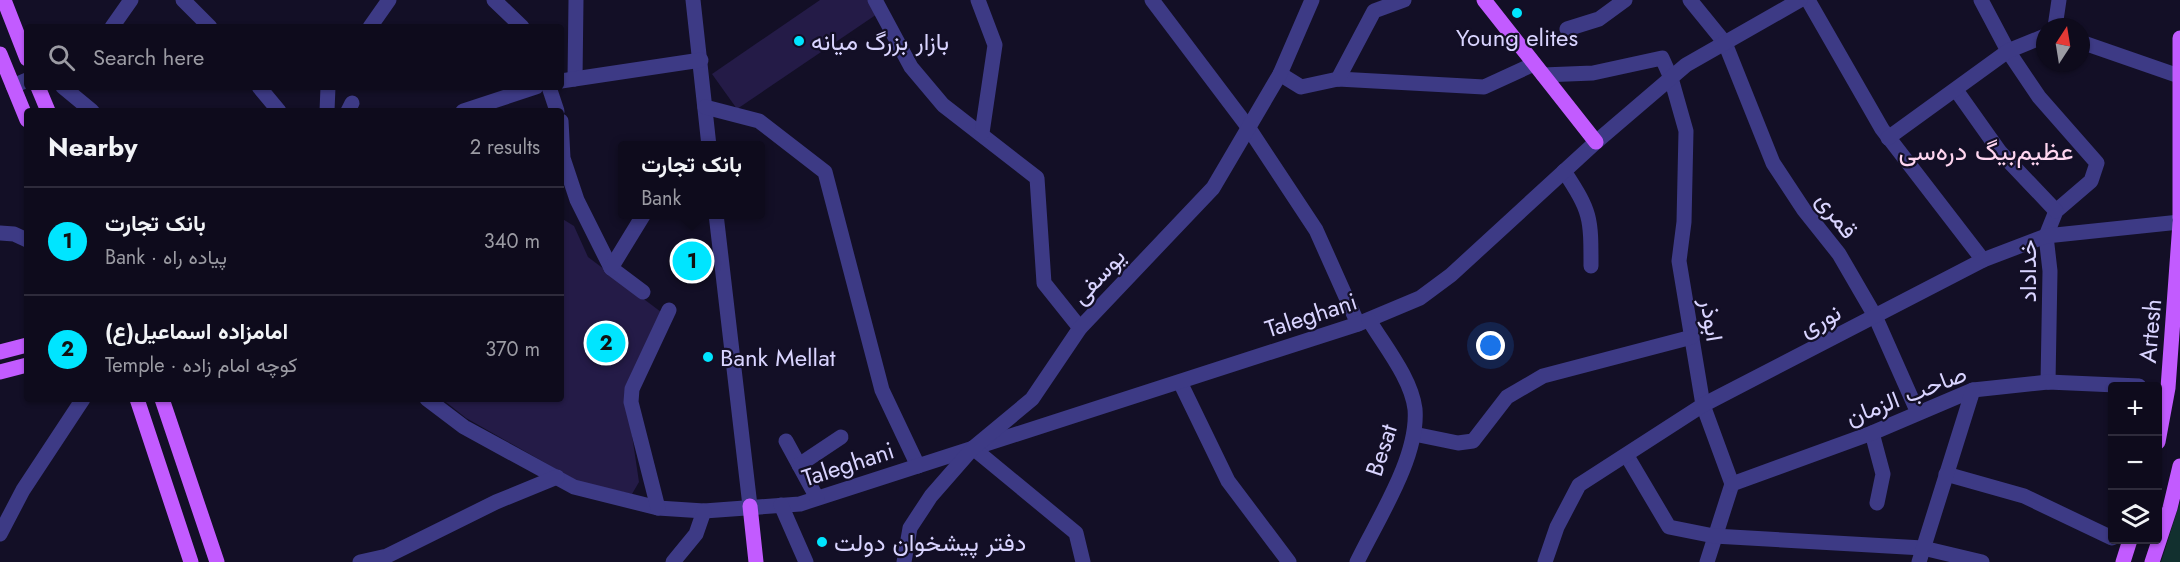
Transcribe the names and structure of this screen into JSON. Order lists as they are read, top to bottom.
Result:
{
  "streets": {
    "main road": ["Artesh"],
    "street": [
      "قمری",
      "خداداد",
      "یوسفی",
      "Taleghani",
      "ابوذر",
      "نوری",
      "صاحب الزمان",
      "Besat"
    ]
  },
  "crossings": [
    ["قمری", "Taleghani"],
    ["قمری", "نوری"],
    ["قمری", "صاحب الزمان"],
    ["خداداد", "نوری"],
    ["خداداد", "صاحب الزمان"],
    ["یوسفی", "Taleghani"],
    ["یوسفی", "Besat"],
    ["Taleghani", "ابوذر"],
    ["Taleghani", "Besat"],
    ["ابوذر", "نوری"],
    ["ابوذر", "صاحب الزمان"],
    ["نوری", "Artesh"]
  ],
  "districts": ["عظیم‌بیگ دره‌سی"],
  "places": [
    "Young elites",
    "بازار بزرگ میانه",
    "Bank Mellat",
    "دفتر پیشخوان دولت"
  ],
  "north": "top",
  "page": {
    "search": "Search here",
    "heading": ["Nearby", "2 results"],
    "popup": ["بانک تجارت", "Bank"],
    "list": [
      {
        "mark": "1",
        "name": "بانک تجارت",
        "note": "Bank · پیاده راه",
        "value": "340 m"
      },
      {
        "mark": "2",
        "name": "امامزاده اسماعیل(ع)",
        "note": "Temple · کوچه امام زاده",
        "value": "370 m"
      }
    ],
    "pins": ["1", "2"],
    "map_buttons": ["+", "−"]
  }
}
